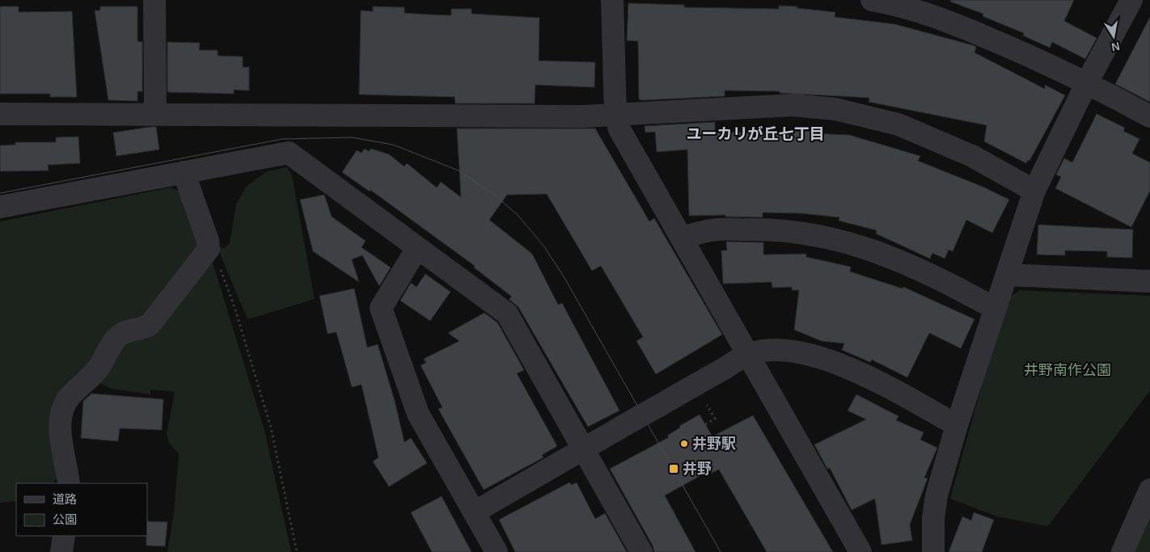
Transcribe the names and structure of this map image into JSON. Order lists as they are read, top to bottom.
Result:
{
  "districts": ["ユーカリが丘七丁目"],
  "parks": ["井野南作公園"],
  "places": {
    "other": ["井野駅"],
    "transit": ["井野"]
  },
  "legend": ["道路", "公園"],
  "north": "bottom"
}
